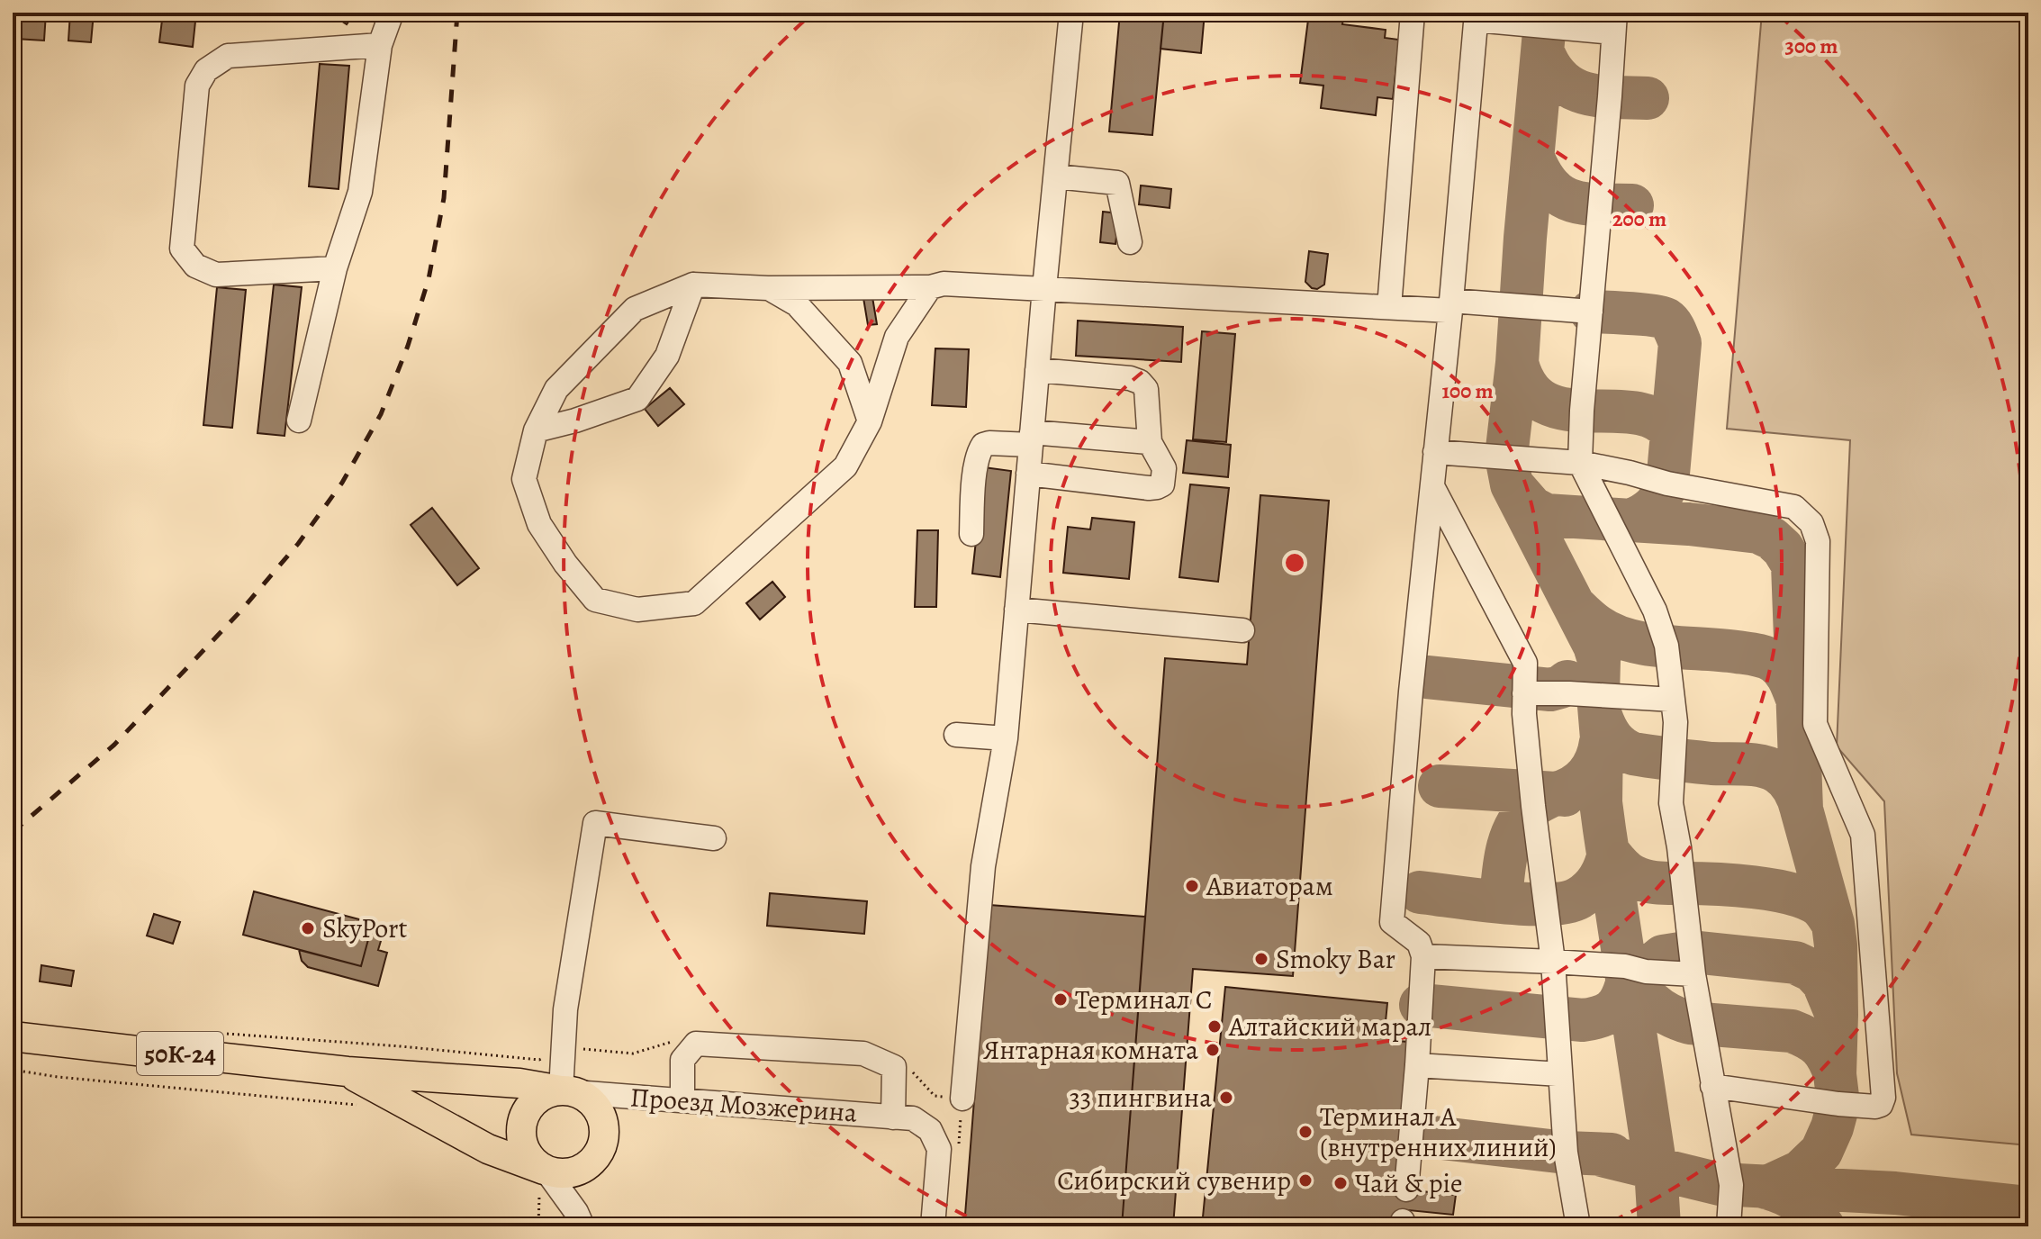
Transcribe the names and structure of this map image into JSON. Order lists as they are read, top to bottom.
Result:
{
  "streets": {
    "main road": ["50К-24", "Проезд Мозжерина"]
  },
  "places": [
    "Авиаторам",
    "SkyPort",
    "Smoky Bar",
    "Терминал С",
    "Алтайский марал",
    "Янтарная комната",
    "33 пингвина",
    "Терминал А (внутренних линий)",
    "Сибирский сувенир",
    "Чай & pie"
  ],
  "rings": ["300 m", "200 m", "100 m"]
}
